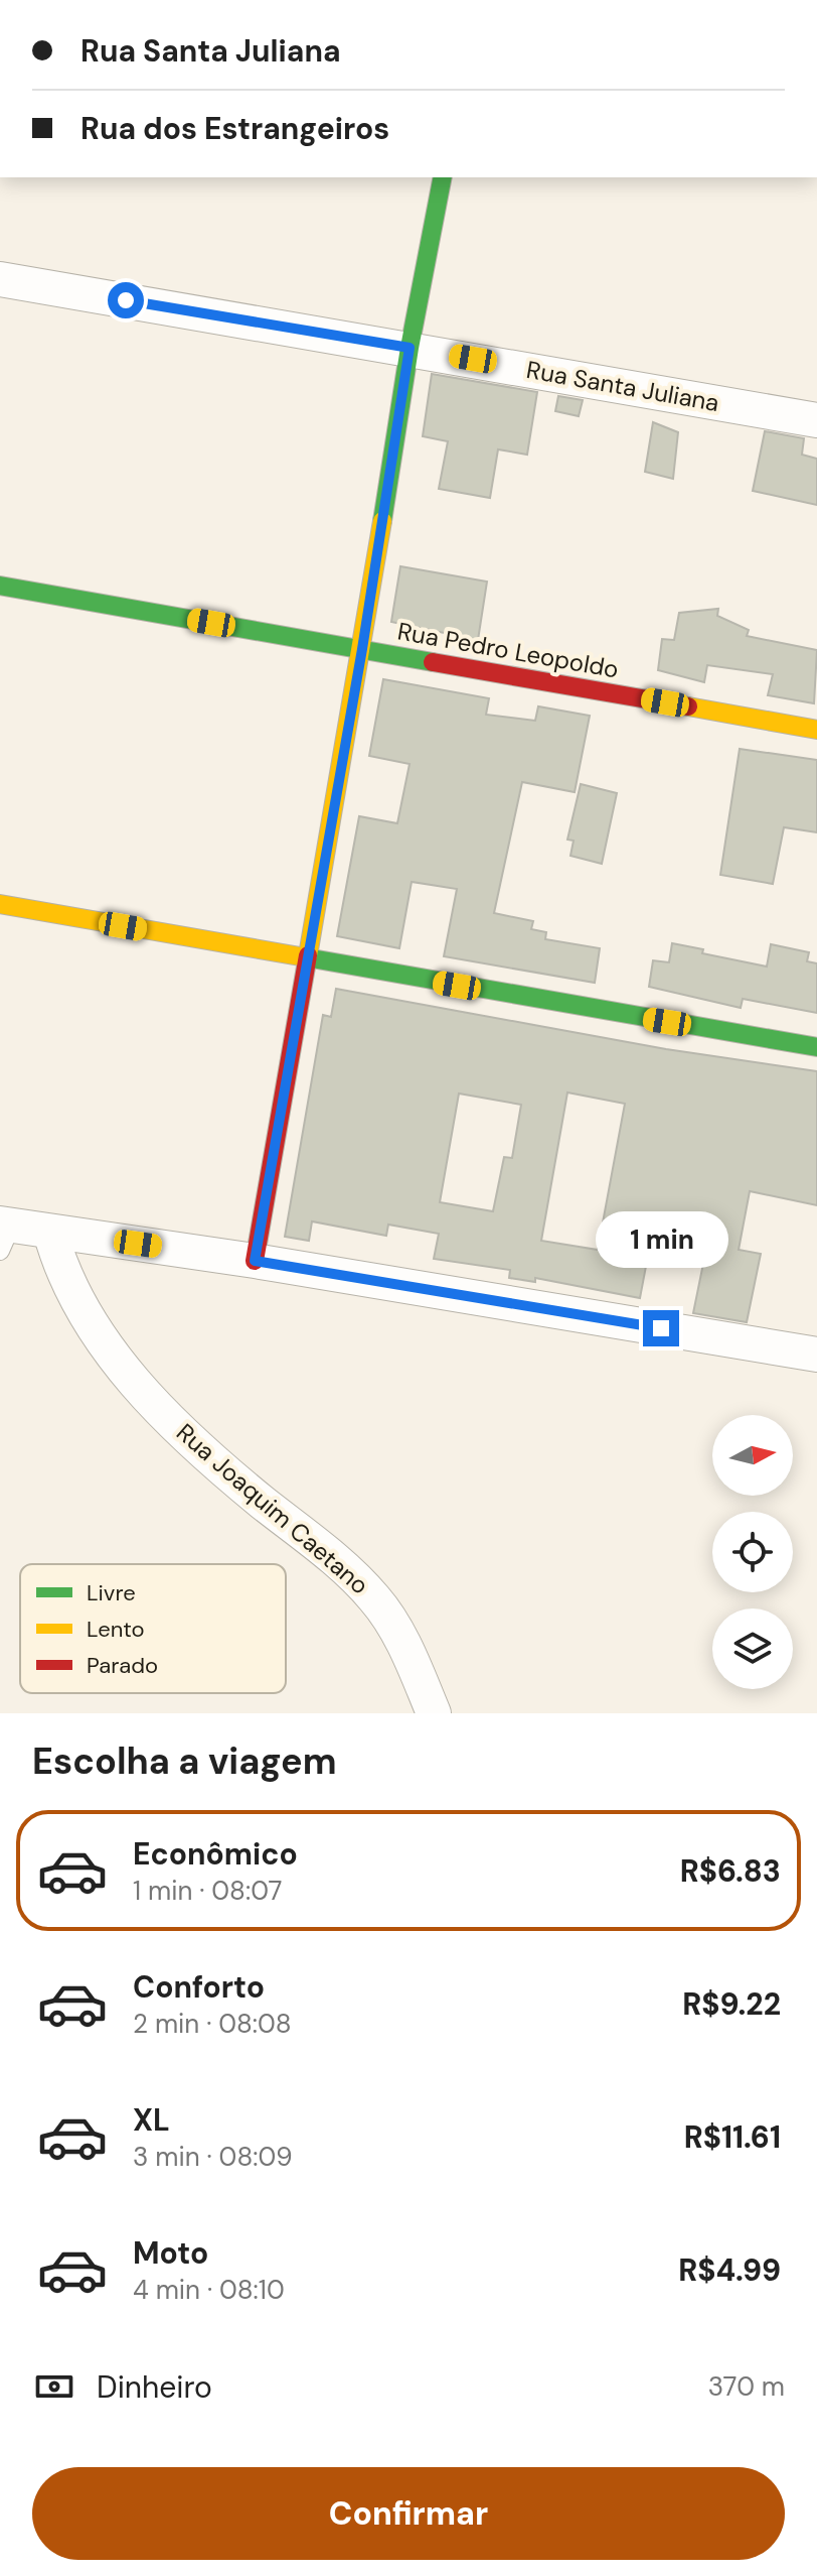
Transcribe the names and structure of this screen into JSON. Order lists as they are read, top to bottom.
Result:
{
  "streets": {
    "street": ["Rua Santa Juliana", "Rua Pedro Leopoldo", "Rua Joaquim Caetano"]
  },
  "legend": ["Livre", "Lento", "Parado"],
  "north": "right",
  "page": {
    "banner": ["Rua Santa Juliana", "Rua dos Estrangeiros"],
    "bubble": "1 min",
    "heading": "Escolha a viagem",
    "list": [
      {
        "name": "Econômico",
        "note": "1 min · 08:07",
        "value": "R$6.83"
      },
      {
        "name": "Conforto",
        "note": "2 min · 08:08",
        "value": "R$9.22"
      },
      {
        "name": "XL",
        "note": "3 min · 08:09",
        "value": "R$11.61"
      },
      {
        "name": "Moto",
        "note": "4 min · 08:10",
        "value": "R$4.99"
      }
    ],
    "pay": ["Dinheiro", "370 m"],
    "buttons": "Confirmar"
  }
}
